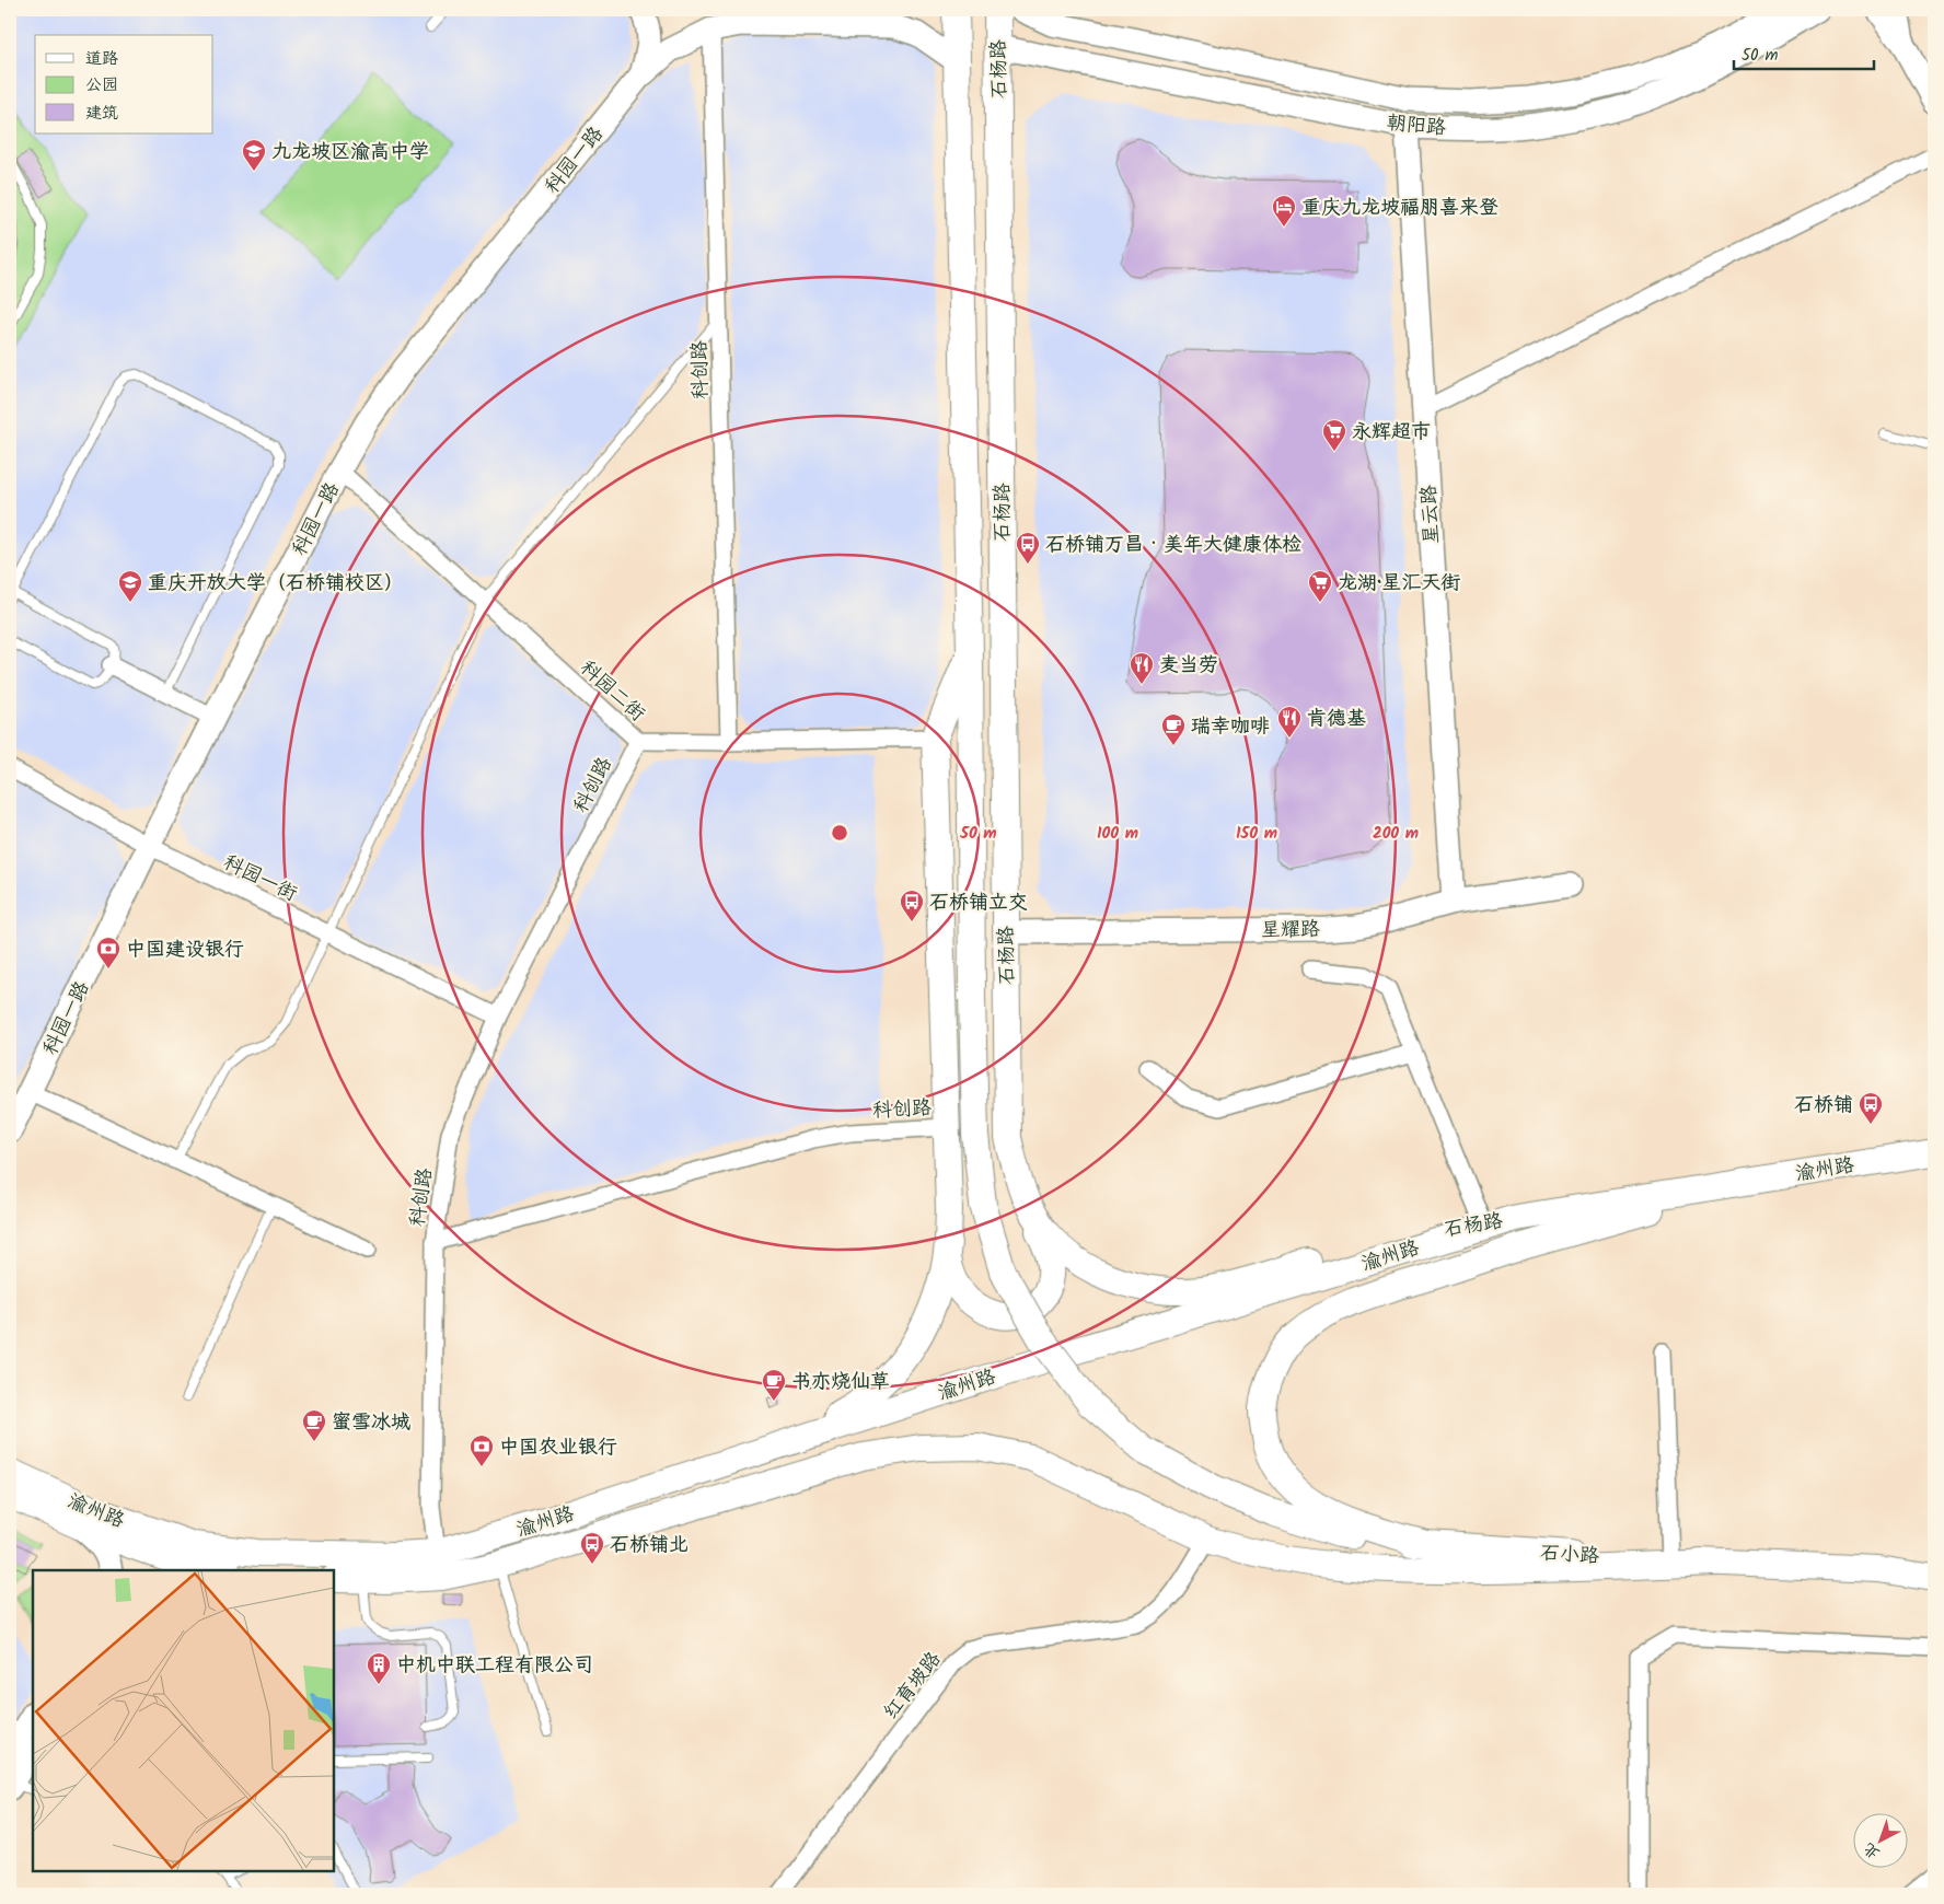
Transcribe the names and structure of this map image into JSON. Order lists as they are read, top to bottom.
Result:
{
  "streets": {
    "main road": ["石杨路", "渝州路", "石小路"],
    "street": [
      "朝阳路",
      "科园一路",
      "科创路",
      "星云路",
      "科园二街",
      "科园一街",
      "星耀路",
      "红育坡路"
    ]
  },
  "crossings": [
    ["石杨路", "朝阳路"],
    ["石杨路", "星耀路"],
    ["石杨路", "渝州路"],
    ["石杨路", "石小路"],
    ["朝阳路", "星云路"],
    ["科园一路", "科园二街"],
    ["科园一路", "科园一街"],
    ["科创路", "科园二街"],
    ["科创路", "科园一街"],
    ["星云路", "星耀路"],
    ["渝州路", "石小路"],
    ["渝州路", "红育坡路"]
  ],
  "places": {
    "school or university": ["九龙坡区渝高中学", "重庆开放大学（石桥铺校区）"],
    "hotel": ["重庆九龙坡福朋喜来登"],
    "supermarket": ["永辉超市", "龙湖·星汇天街"],
    "bus stop": [
      "石桥铺万昌‧美年大健康体检",
      "石桥铺立交",
      "石桥铺",
      "石桥铺北"
    ],
    "restaurant": ["麦当劳", "肯德基"],
    "cafe": ["瑞幸咖啡", "书亦烧仙草", "蜜雪冰城"],
    "bank": ["中国建设银行", "中国农业银行"],
    "building": ["中机中联工程有限公司"]
  },
  "legend": ["道路", "公园", "建筑"],
  "scale_bar": "50 m",
  "north": "bottom left",
  "rings": [
    "50 m",
    "100 m",
    "150 m",
    "200 m"
  ]
}
